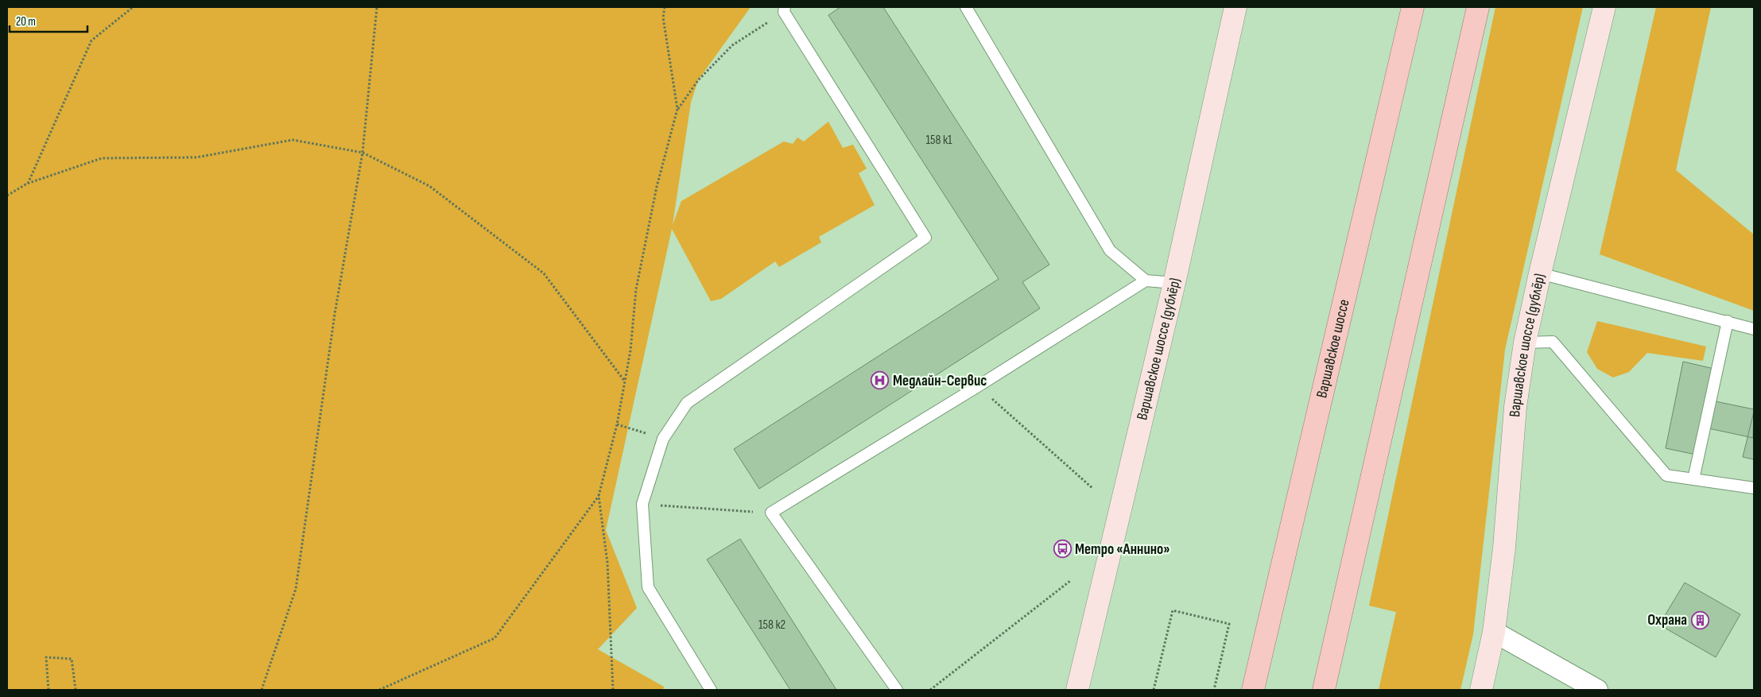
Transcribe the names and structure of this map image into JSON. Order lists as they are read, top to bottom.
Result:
{
  "streets": {
    "main road": ["Варшавское шоссе (дублёр)", "Варшавское шоссе"]
  },
  "places": {
    "hospital": ["Медлайн-Сервис"],
    "bus stop": ["Метро «Аннино»"],
    "building": ["Охрана"]
  },
  "house_numbers": ["158 к1", "158 к2"],
  "scale_bar": "20 m"
}
